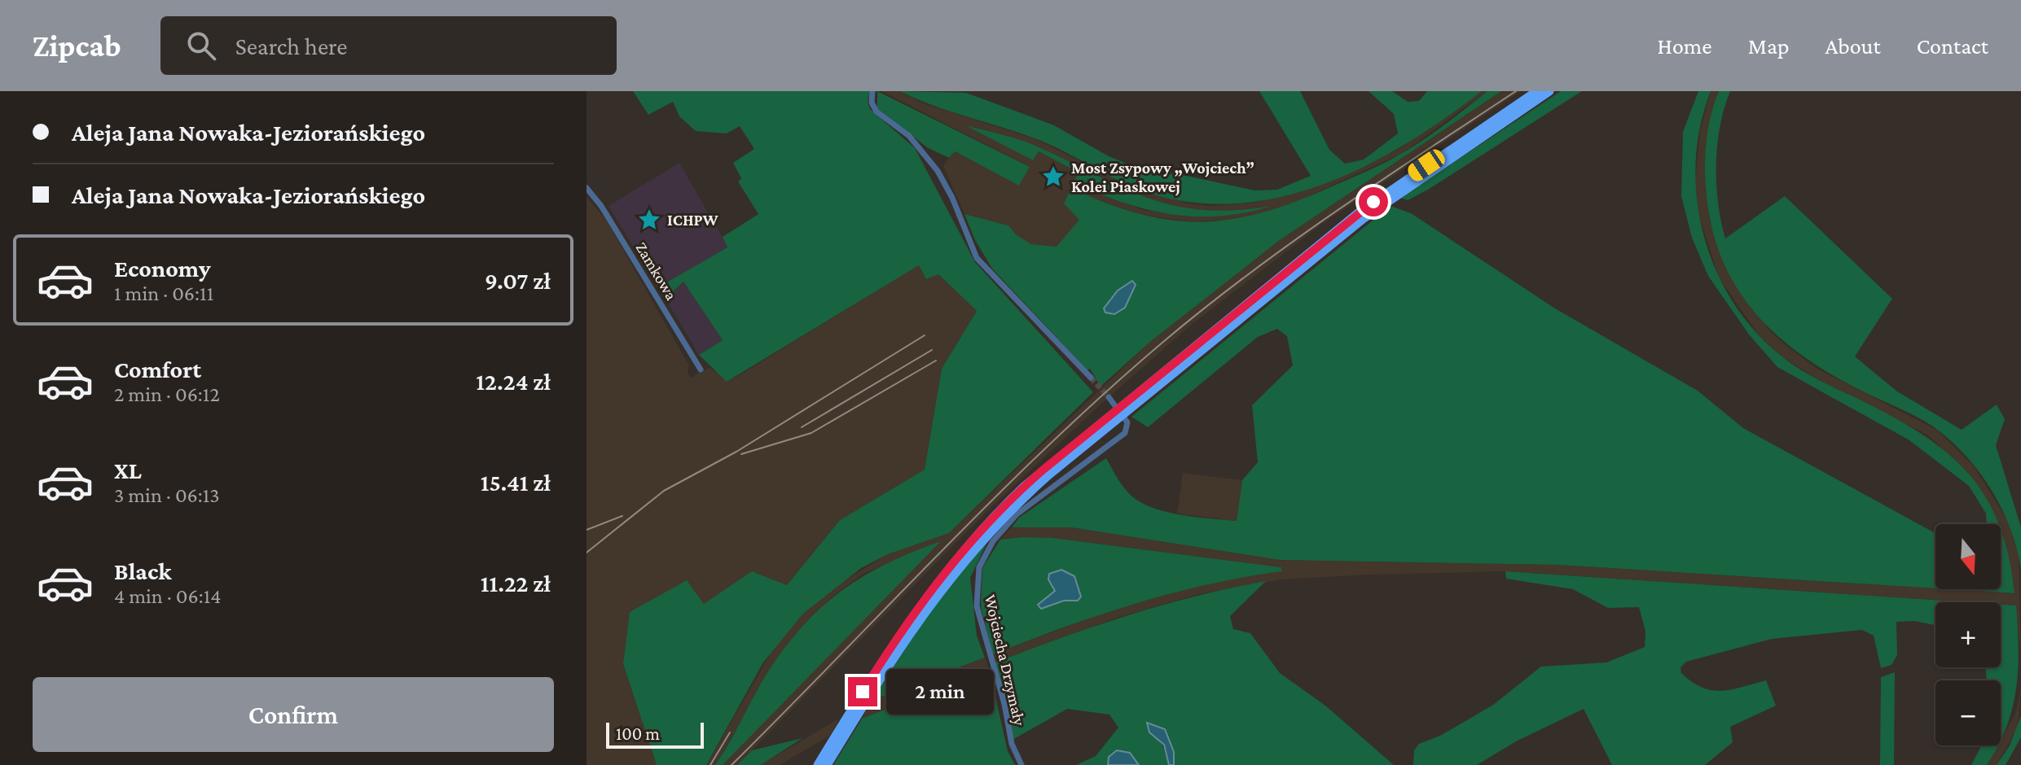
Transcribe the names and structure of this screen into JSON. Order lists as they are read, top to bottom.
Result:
{
  "streets": {
    "street": ["Zamkowa", "Wojciecha Drzymały"]
  },
  "places": {
    "place": ["Most Zsypowy „Wojciech” Kolei Piaskowej", "ICHPW"]
  },
  "scale_bar": "100 m",
  "north": "bottom",
  "page": {
    "header": "Zipcab",
    "search": "Search here",
    "nav": [
      "Home",
      "Map",
      "About",
      "Contact"
    ],
    "banner": ["Aleja Jana Nowaka-Jeziorańskiego", "Aleja Jana Nowaka-Jeziorańskiego"],
    "list": [
      {
        "name": "Economy",
        "note": "1 min · 06:11",
        "value": "9.07 zł"
      },
      {
        "name": "Comfort",
        "note": "2 min · 06:12",
        "value": "12.24 zł"
      },
      {
        "name": "XL",
        "note": "3 min · 06:13",
        "value": "15.41 zł"
      },
      {
        "name": "Black",
        "note": "4 min · 06:14",
        "value": "11.22 zł"
      }
    ],
    "map_buttons": ["+", "−"],
    "buttons": "Confirm",
    "bubble": "2 min",
    "scale": "100 m"
  }
}
